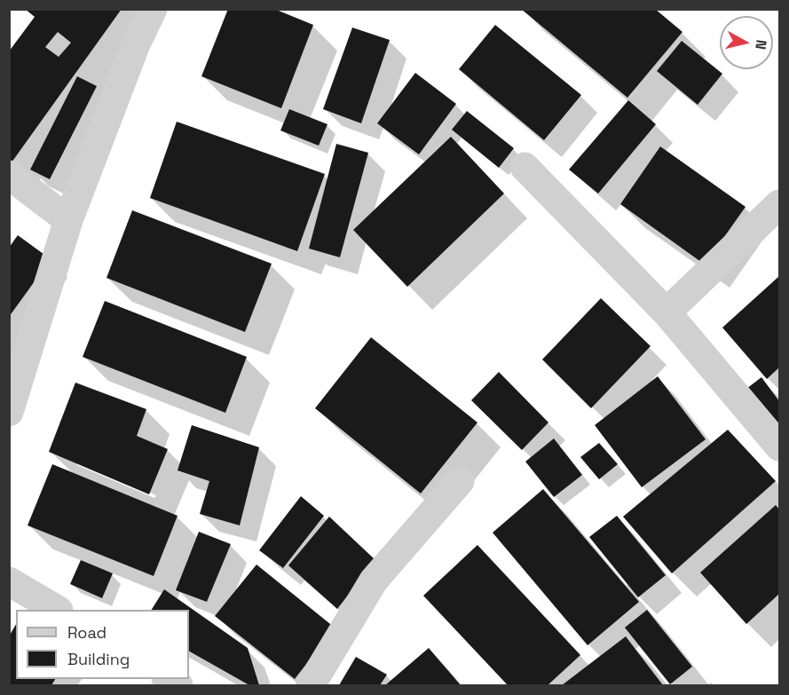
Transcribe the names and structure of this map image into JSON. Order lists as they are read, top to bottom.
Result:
{
  "legend": ["Road", "Building"],
  "north": "right"
}
